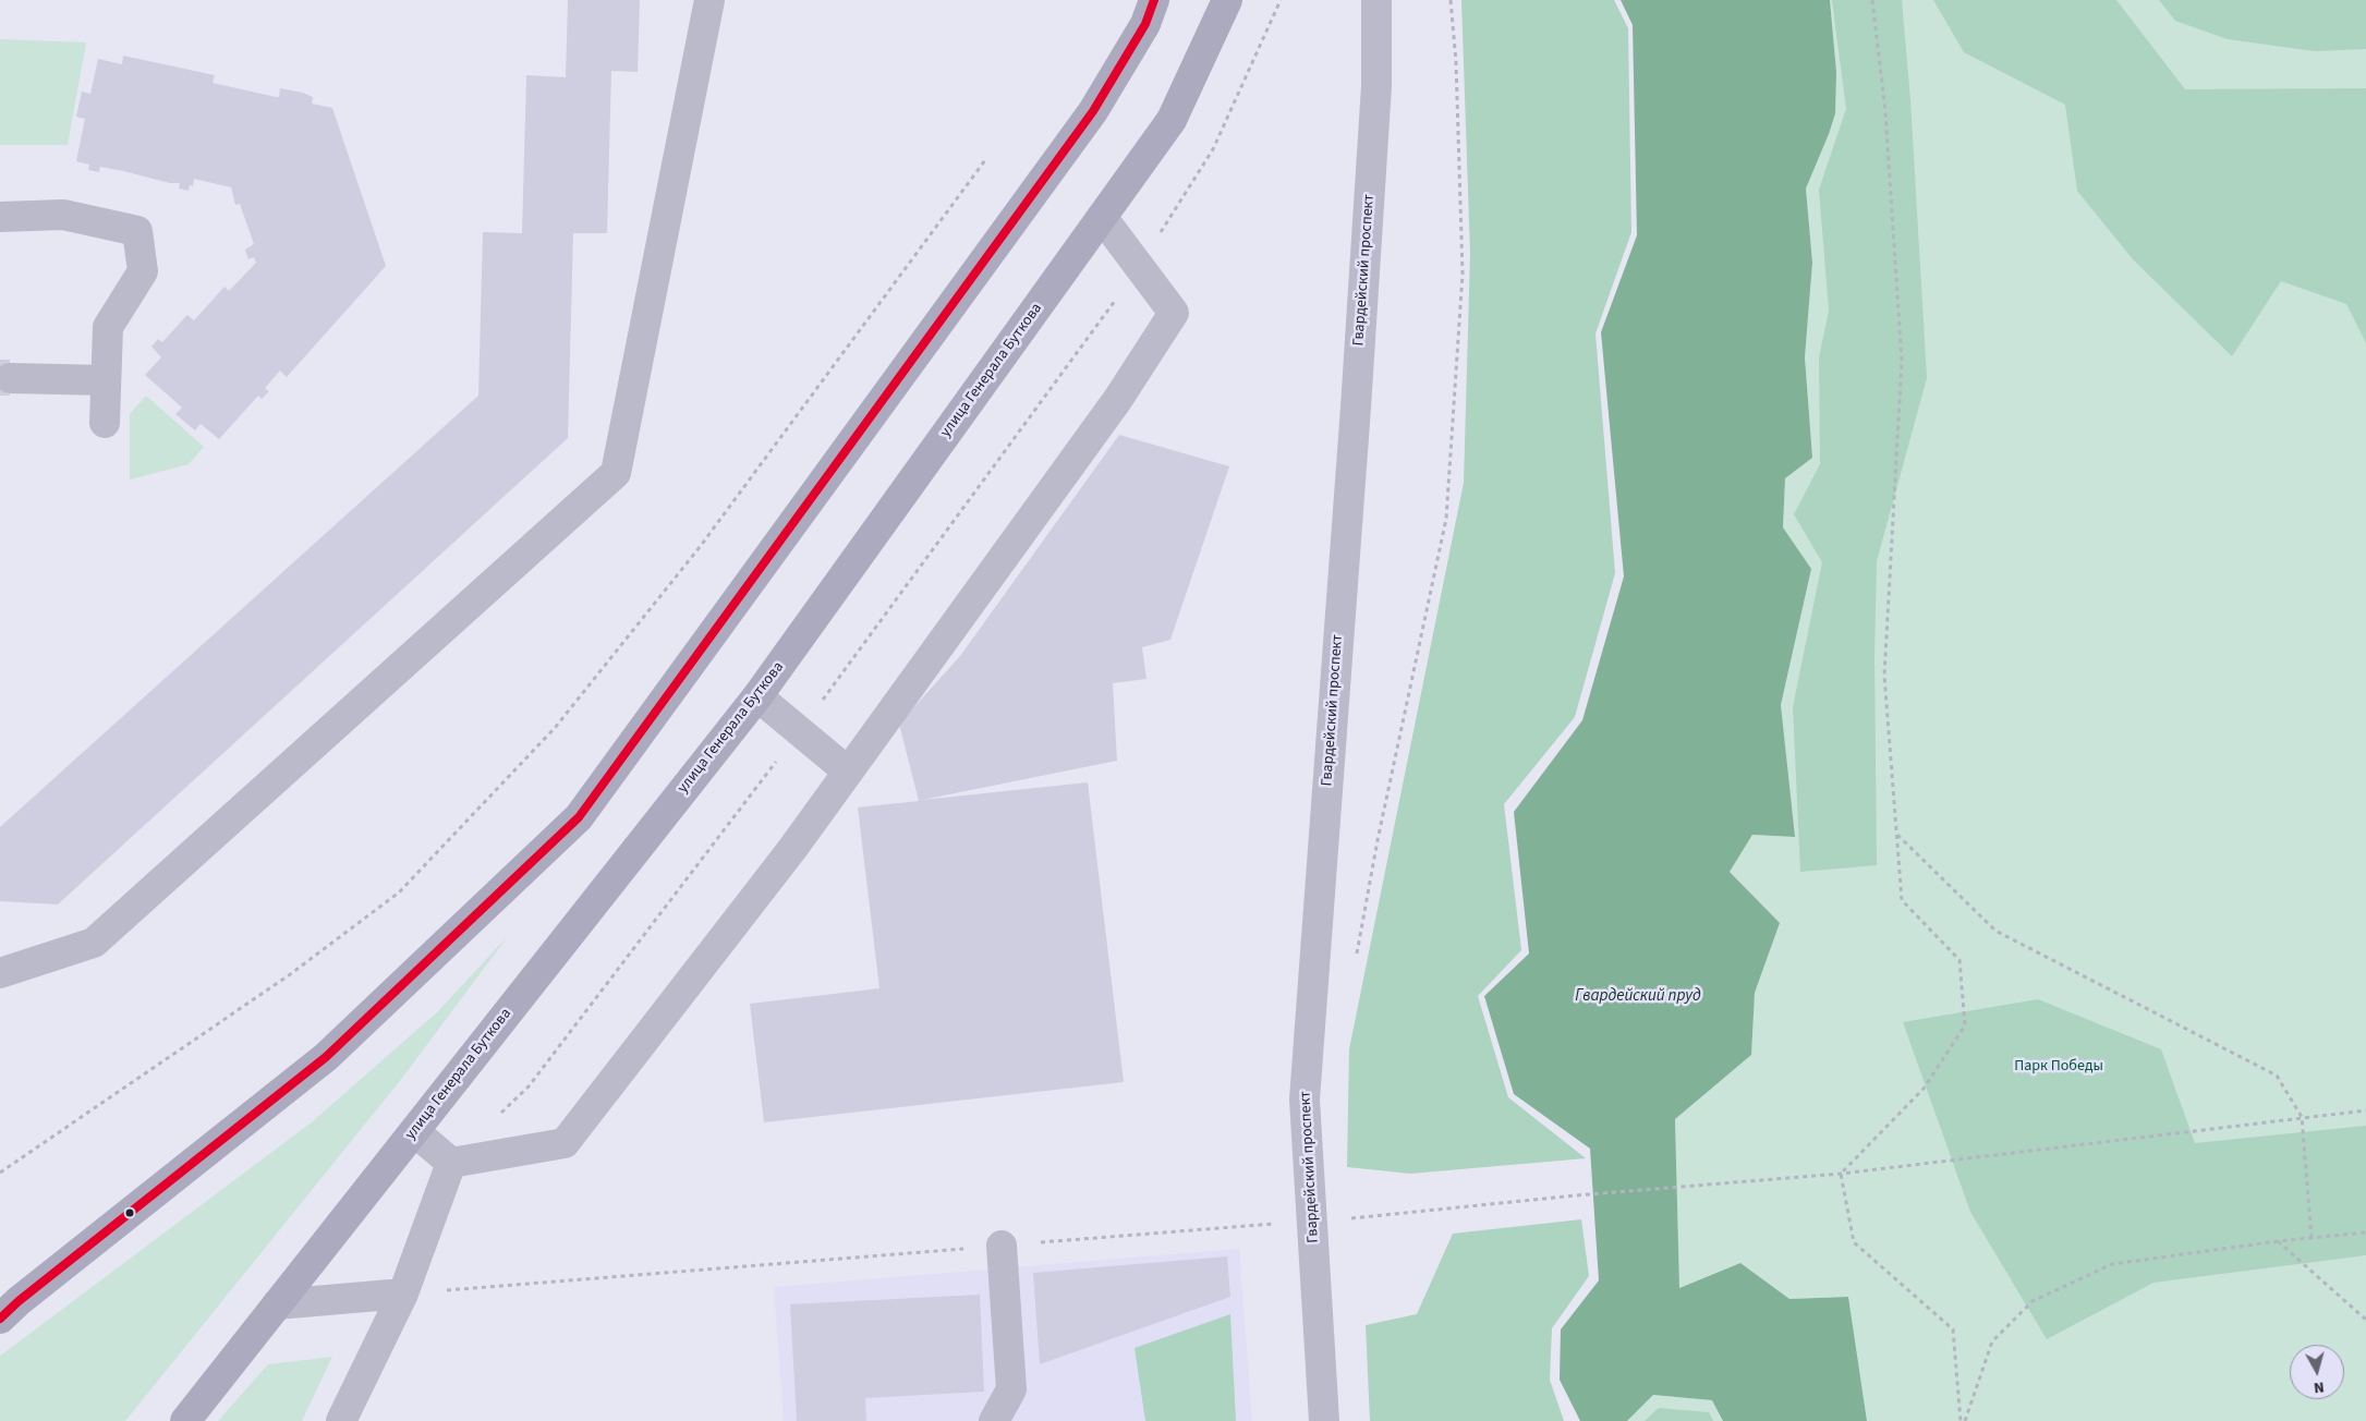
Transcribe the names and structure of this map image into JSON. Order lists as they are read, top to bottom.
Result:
{
  "streets": {
    "main road": ["улица Генерала Буткова"],
    "street": ["Гвардейский проспект"]
  },
  "water": ["Гвардейский пруд"],
  "parks": ["Парк Победы"],
  "north": "bottom"
}
